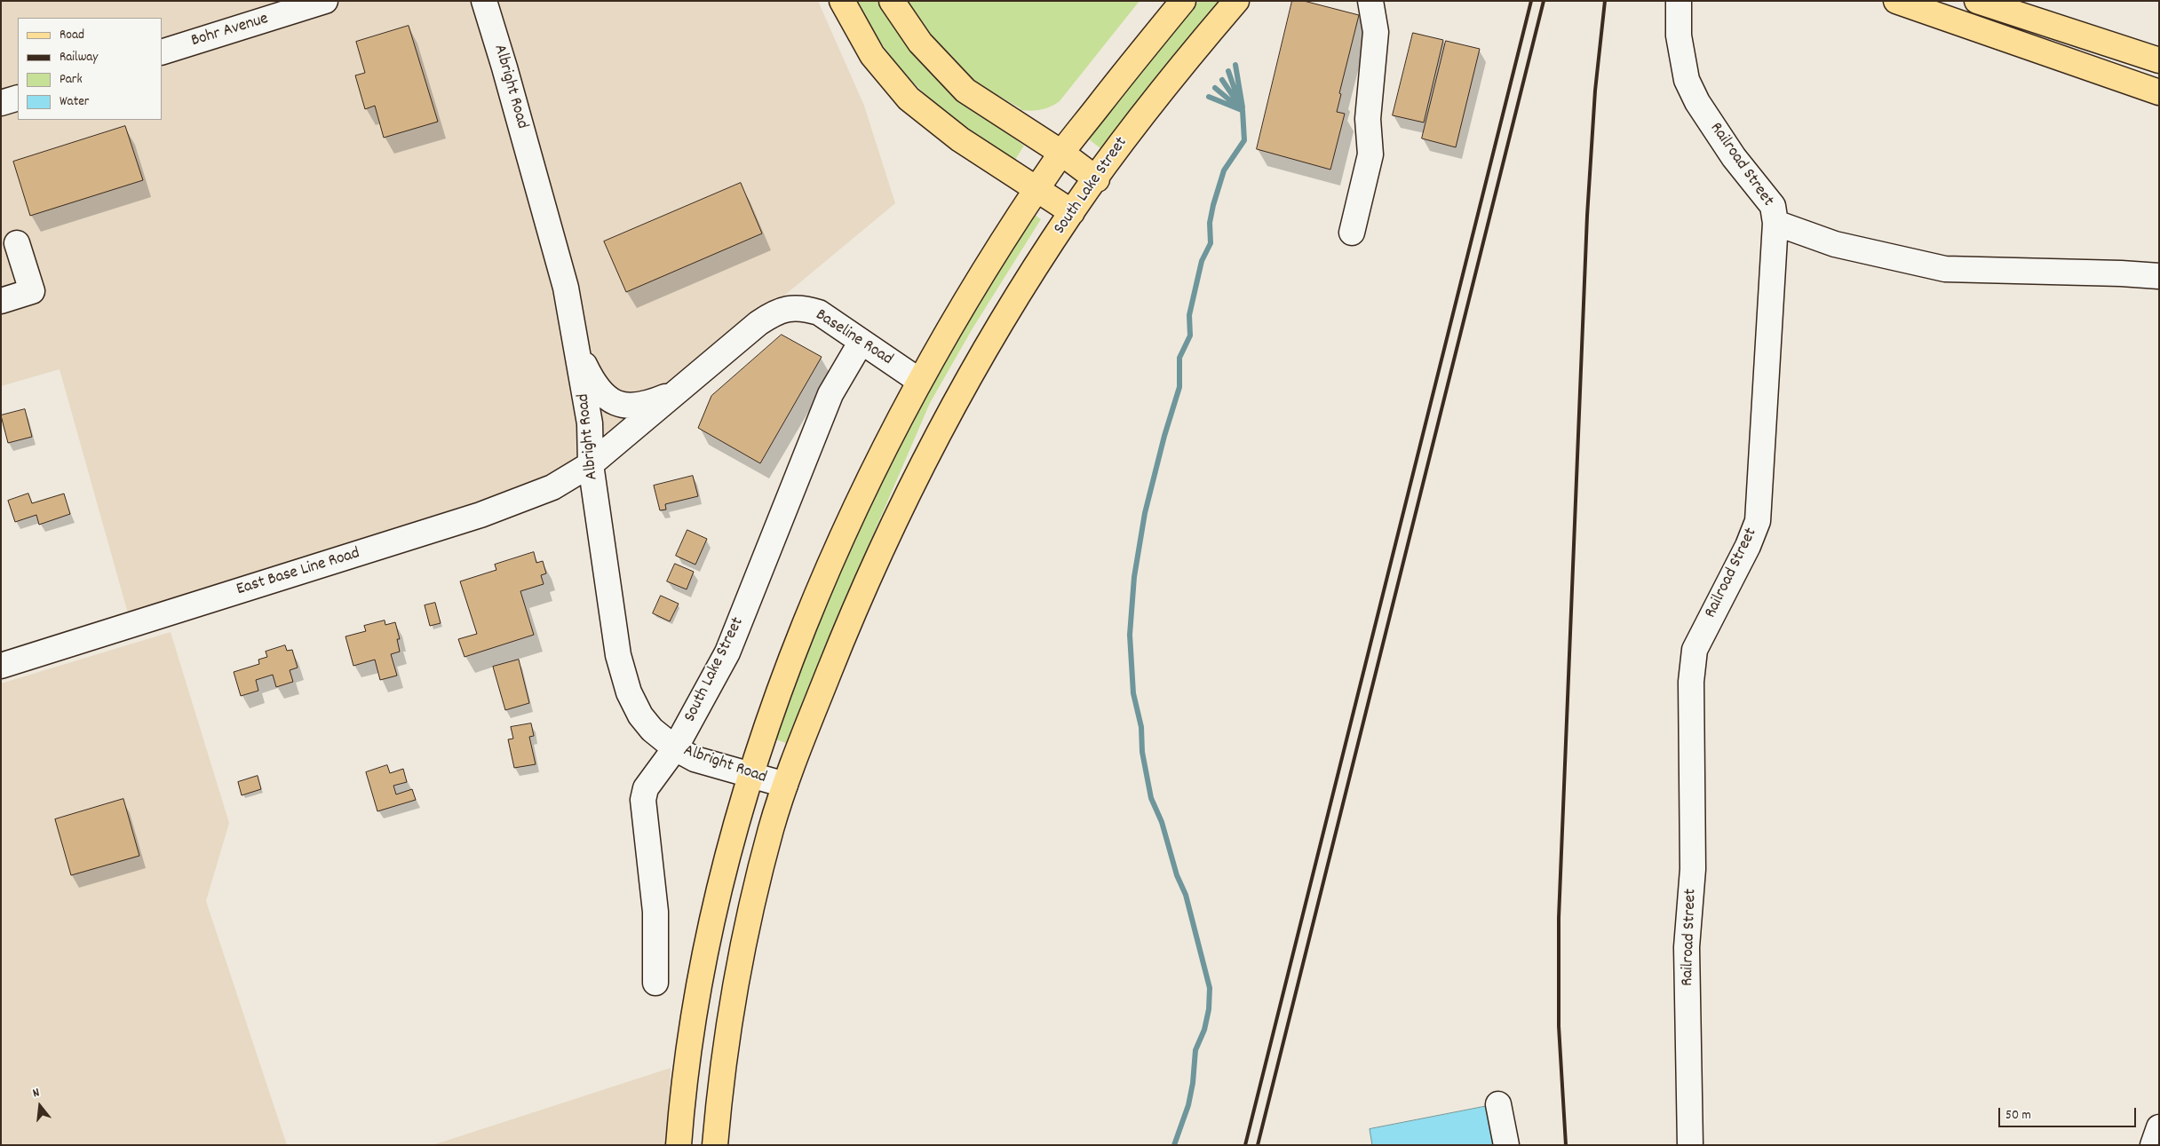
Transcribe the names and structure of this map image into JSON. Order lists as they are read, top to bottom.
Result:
{
  "streets": {
    "main road": ["South Lake Street"],
    "street": [
      "Bohr Avenue",
      "Albright Road",
      "Railroad Street",
      "Baseline Road",
      "East Base Line Road"
    ]
  },
  "crossings": [
    ["Albright Road", "South Lake Street"],
    ["Albright Road", "Baseline Road"],
    ["Albright Road", "East Base Line Road"],
    ["South Lake Street", "Baseline Road"],
    ["Baseline Road", "East Base Line Road"]
  ],
  "legend": [
    "Road",
    "Railway",
    "Park",
    "Water"
  ],
  "scale_bar": "50 m",
  "north": "top"
}
